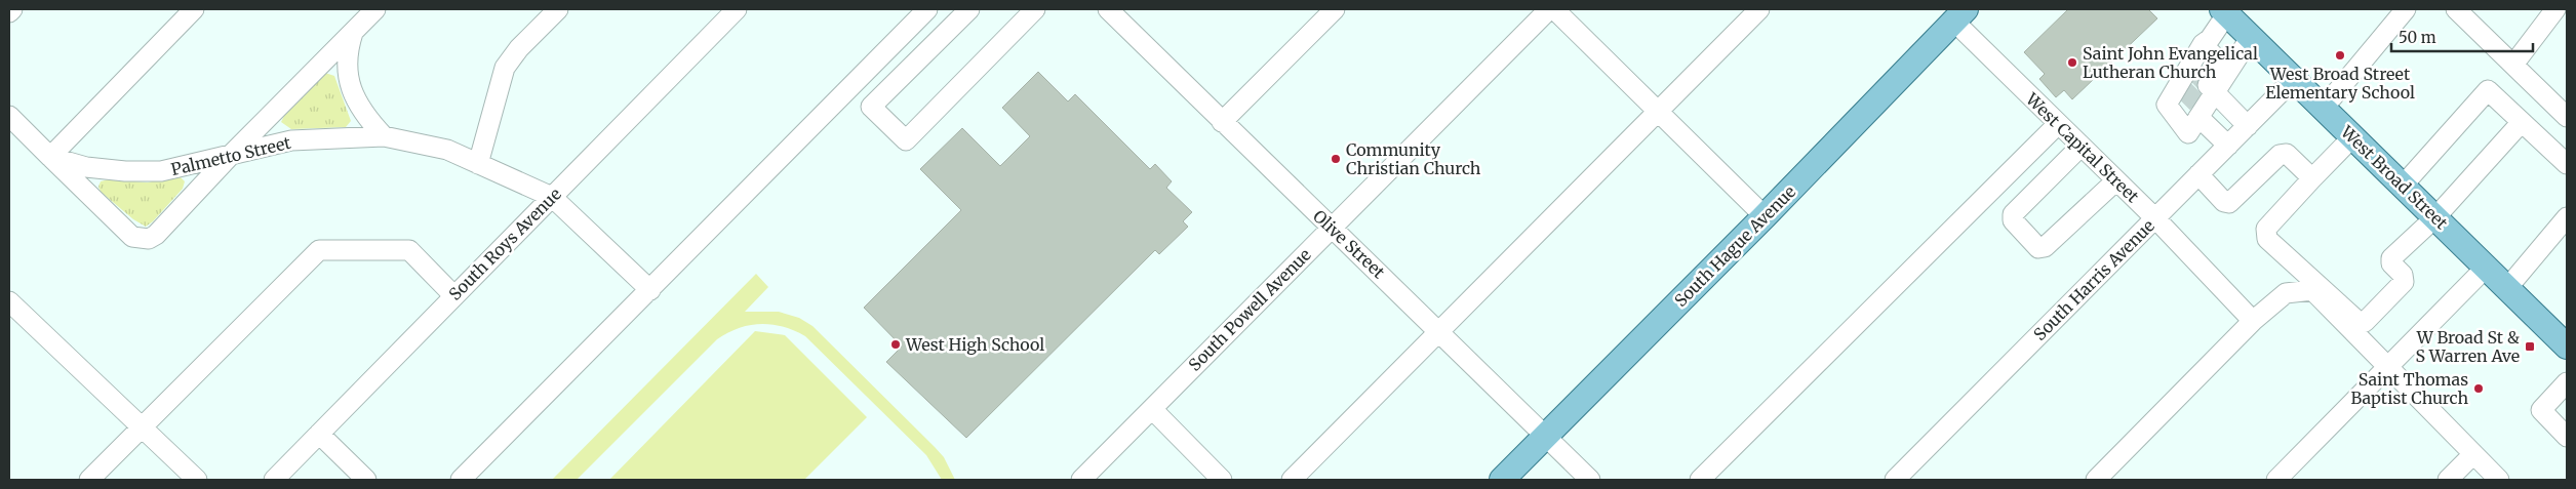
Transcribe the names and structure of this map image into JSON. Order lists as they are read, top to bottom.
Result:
{
  "streets": {
    "main road": ["West Broad Street", "South Hague Avenue"],
    "street": [
      "West Capital Street",
      "Palmetto Street",
      "South Roys Avenue",
      "Olive Street",
      "South Harris Avenue",
      "South Powell Avenue"
    ]
  },
  "crossings": [
    ["West Capital Street", "South Hague Avenue"],
    ["West Capital Street", "South Harris Avenue"],
    ["Palmetto Street", "South Roys Avenue"],
    ["West Broad Street", "South Harris Avenue"],
    ["Olive Street", "South Hague Avenue"],
    ["Olive Street", "South Powell Avenue"]
  ],
  "places": {
    "other": [
      "West Broad Street Elementary School",
      "Saint John Evangelical Lutheran Church",
      "Community Christian Church",
      "West High School",
      "Saint Thomas Baptist Church"
    ],
    "transit": ["W Broad St & S Warren Ave"]
  },
  "scale_bar": "50 m"
}
